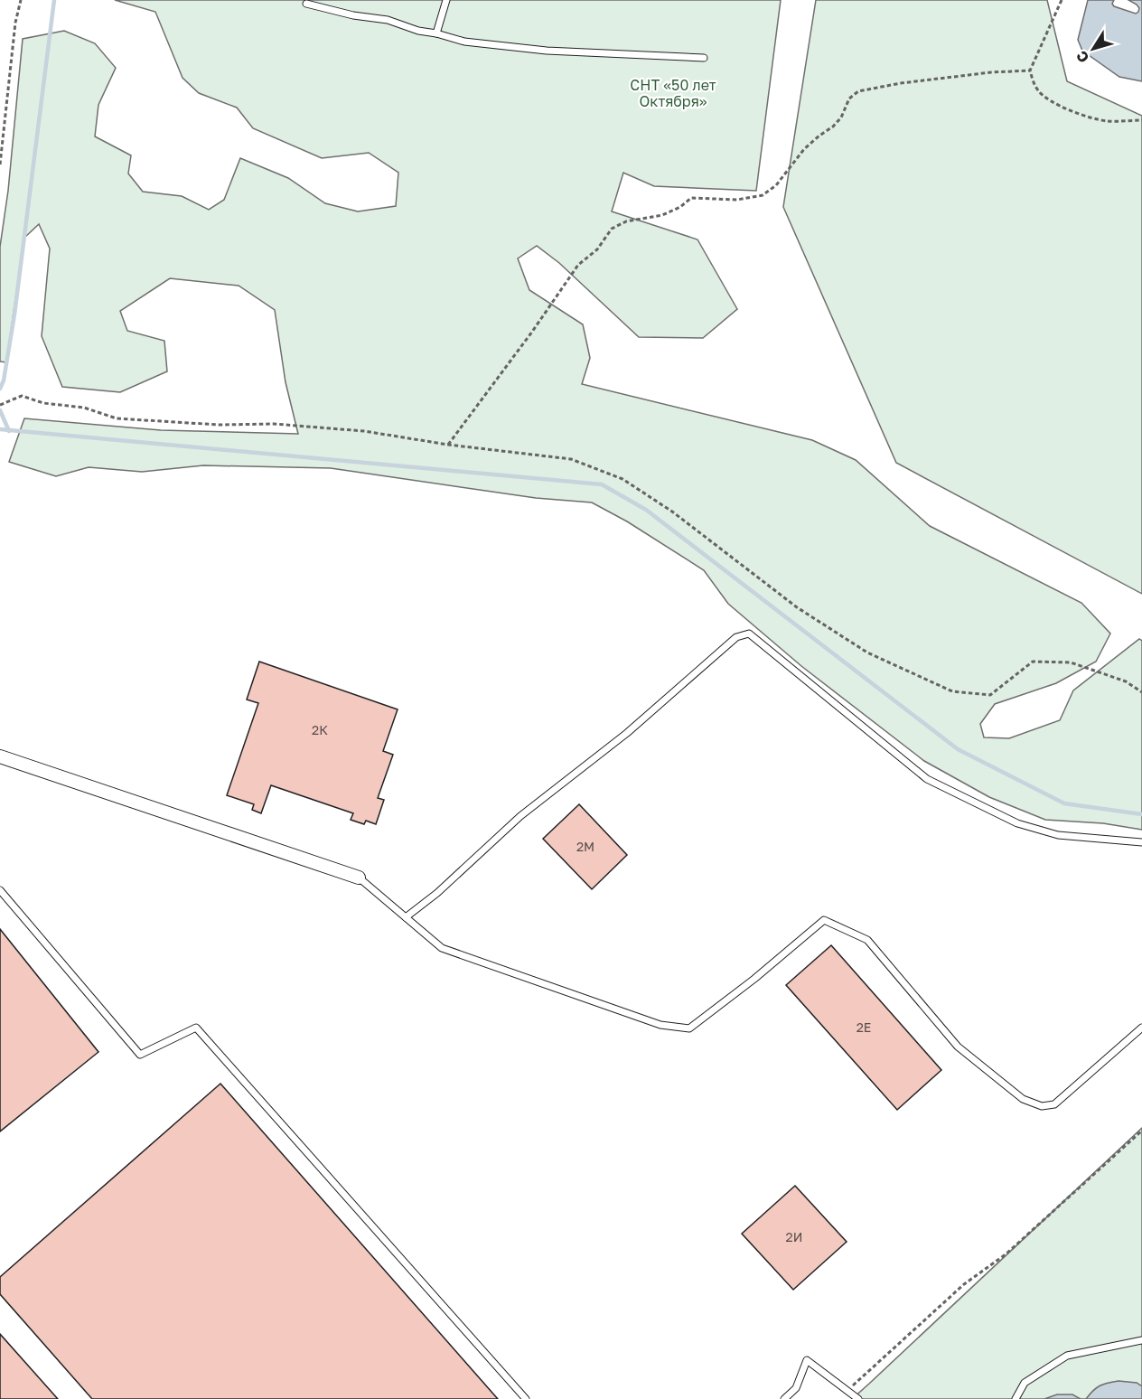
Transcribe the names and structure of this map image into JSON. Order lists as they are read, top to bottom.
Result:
{
  "parks": ["СНТ «50 лет Октября»"],
  "house_numbers": [
    "2К",
    "2М",
    "2Е",
    "2И"
  ],
  "north": "bottom left"
}
